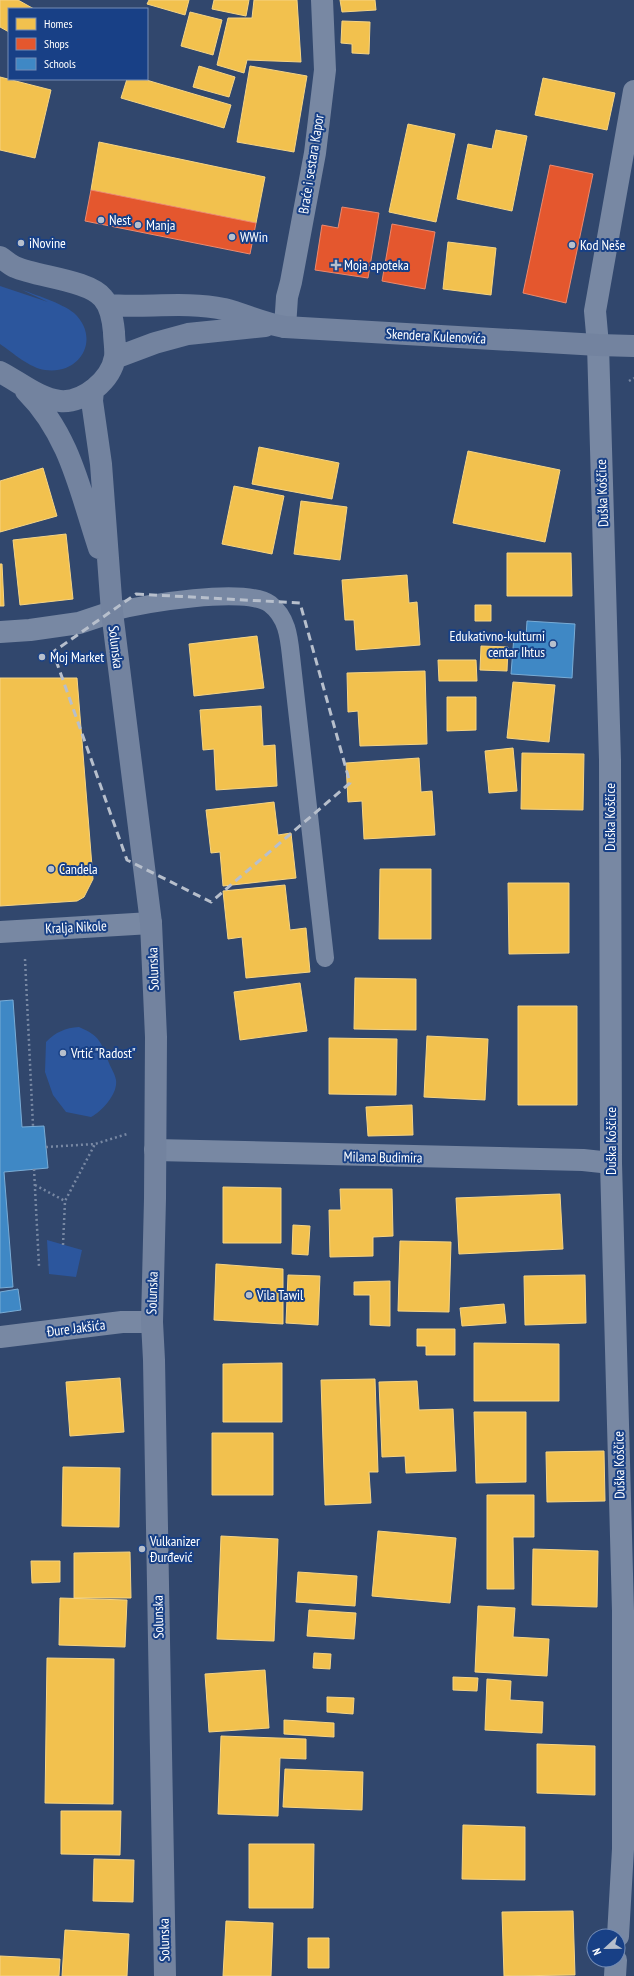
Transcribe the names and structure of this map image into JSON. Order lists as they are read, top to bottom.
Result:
{
  "streets": {
    "street": [
      "Braće i sestara Kapor",
      "Skendera Kulenovića",
      "Duška Koščice",
      "Solunska",
      "Kralja Nikole",
      "Milana Budimira",
      "Đure Jakšića"
    ]
  },
  "crossings": [
    ["Braće i sestara Kapor", "Skendera Kulenovića"],
    ["Skendera Kulenovića", "Duška Koščice"],
    ["Duška Koščice", "Milana Budimira"],
    ["Solunska", "Kralja Nikole"],
    ["Solunska", "Milana Budimira"],
    ["Solunska", "Đure Jakšića"]
  ],
  "places": {
    "other": [
      "Nest",
      "Manja",
      "WWin",
      "iNovine",
      "Kod Neše",
      "Edukativno-kulturni centar Ihtus",
      "Moj Market",
      "Candela",
      "Vrtić \"Radost\"",
      "Vila Tawil",
      "Vulkanizer Đurđević"
    ],
    "health": ["Moja apoteka"]
  },
  "legend": ["Homes", "Shops", "Schools"],
  "north": "left"
}
